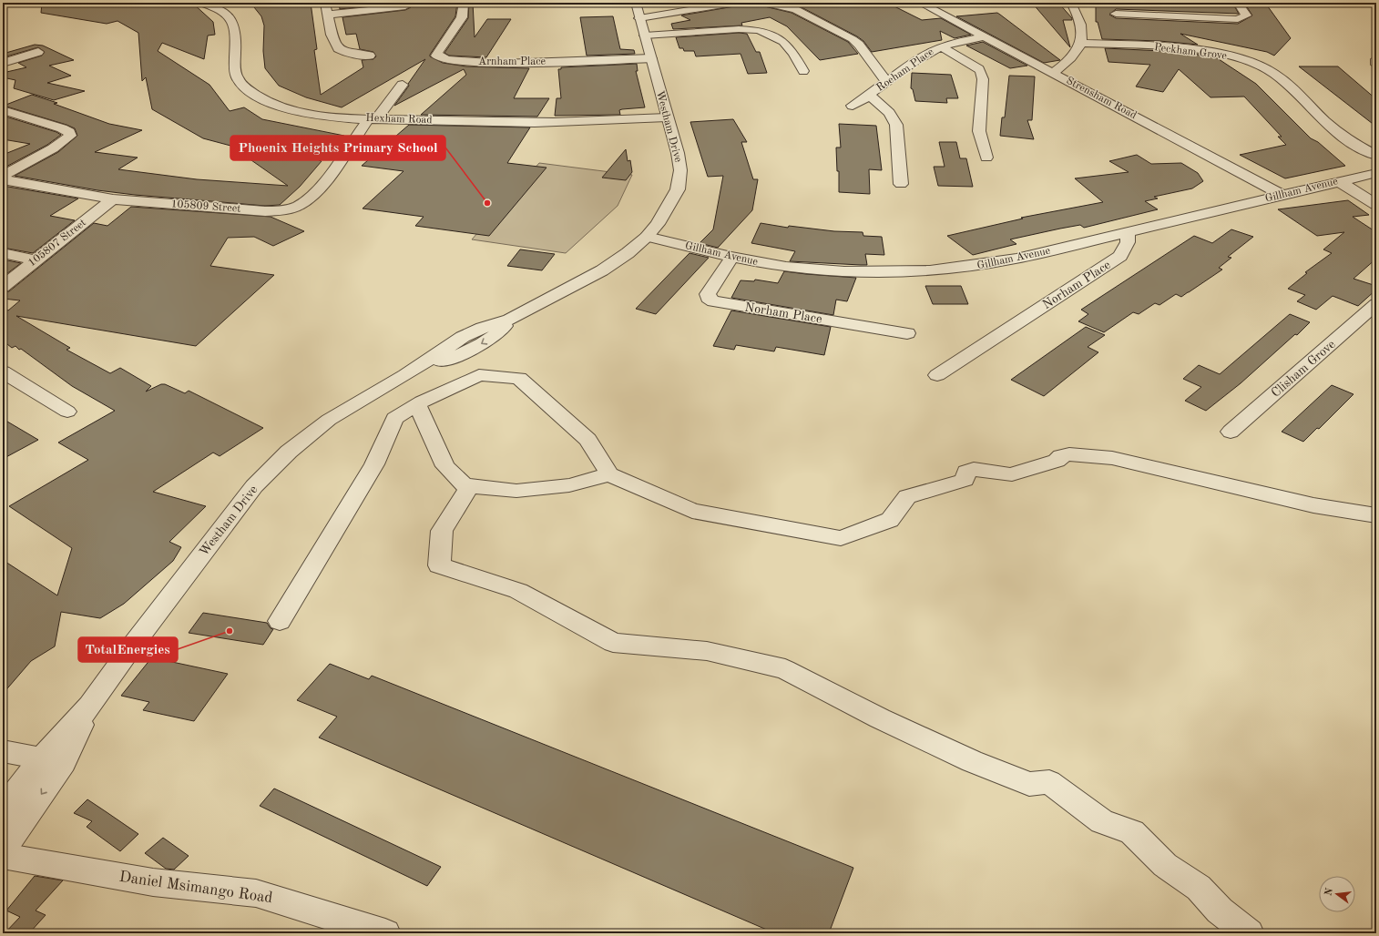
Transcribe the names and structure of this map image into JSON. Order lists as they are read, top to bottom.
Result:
{
  "streets": {
    "street": [
      "Peckham Grove",
      "Arnham Place",
      "Roeham Place",
      "Strensham Road",
      "Hexham Road",
      "Westham Drive",
      "Gillham Avenue",
      "105809 Street",
      "105807 Street",
      "Norham Place",
      "Clisham Grove",
      "Daniel Msimango Road"
    ]
  },
  "crossings": [
    ["Arnham Place", "Westham Drive"],
    ["Roeham Place", "Strensham Road"],
    ["Strensham Road", "Gillham Avenue"],
    ["Hexham Road", "Westham Drive"],
    ["Hexham Road", "105809 Street"],
    ["Westham Drive", "Gillham Avenue"],
    ["Gillham Avenue", "Norham Place"],
    ["105809 Street", "105807 Street"]
  ],
  "places": ["Phoenix Heights Primary School", "TotalEnergies"],
  "north": "left"
}
